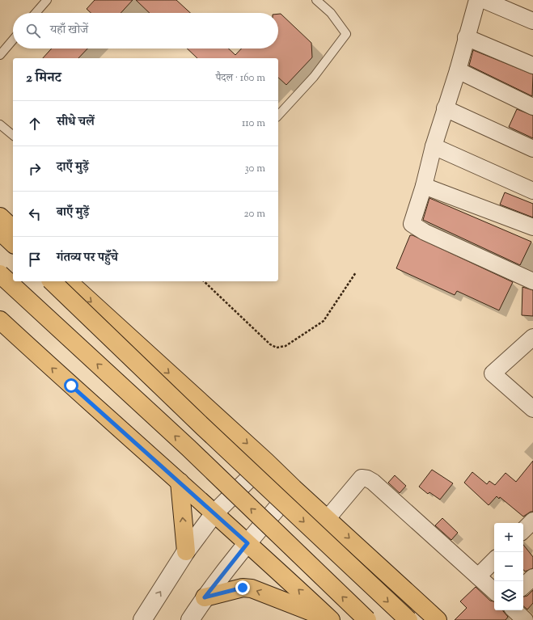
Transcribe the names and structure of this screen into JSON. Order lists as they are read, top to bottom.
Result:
{
  "page": {
    "search": "यहाँ खोजें",
    "heading": ["2 मिनट", "पैदल · 160 m"],
    "list": [
      ["सीधे चलें", "110 m"],
      ["दाएँ मुड़ें", "30 m"],
      ["बाएँ मुड़ें", "20 m"],
      "गंतव्य पर पहुँचे"
    ],
    "map_buttons": ["+", "−"]
  }
}
